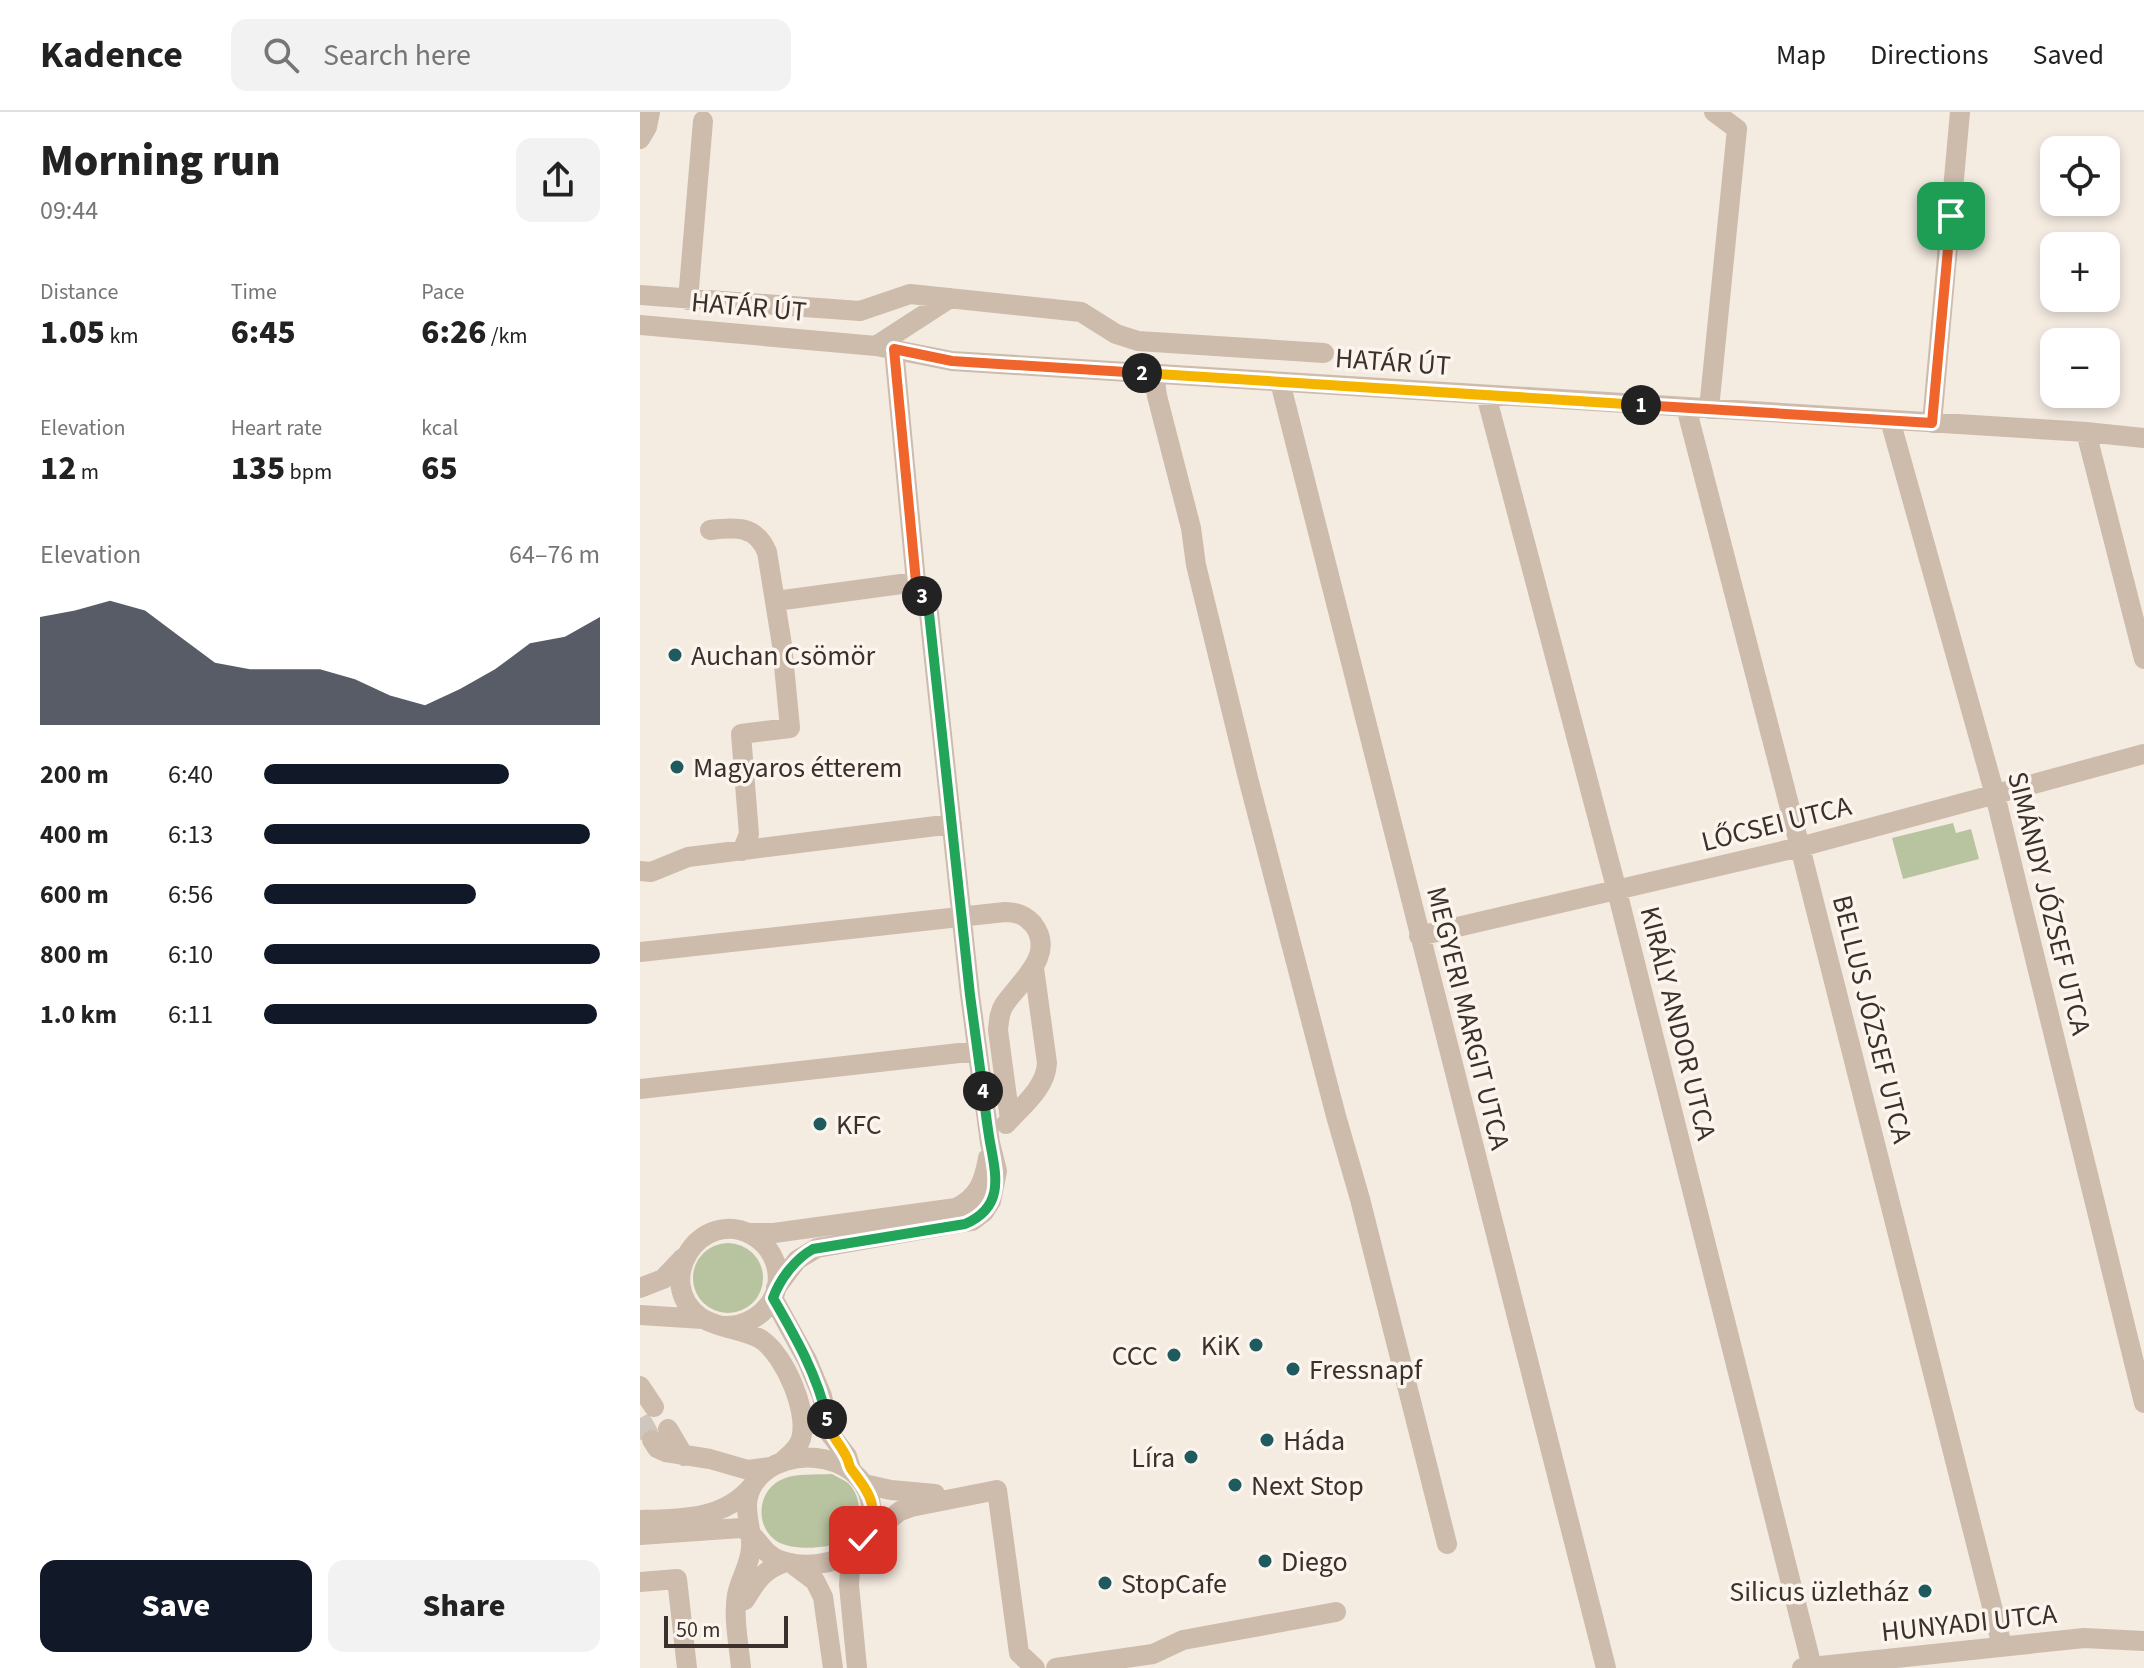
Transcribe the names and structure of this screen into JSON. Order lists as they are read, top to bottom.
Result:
{
  "streets": {
    "street": [
      "HATÁR ÚT",
      "LŐCSEI UTCA",
      "SIMÁNDY JÓZSEF UTCA",
      "MEGYERI MARGIT UTCA",
      "BELLUS JÓZSEF UTCA",
      "KIRÁLY ANDOR UTCA",
      "HUNYADI UTCA"
    ]
  },
  "crossings": [
    ["HATÁR ÚT", "SIMÁNDY JÓZSEF UTCA"],
    ["HATÁR ÚT", "MEGYERI MARGIT UTCA"],
    ["HATÁR ÚT", "BELLUS JÓZSEF UTCA"],
    ["HATÁR ÚT", "KIRÁLY ANDOR UTCA"],
    ["LŐCSEI UTCA", "SIMÁNDY JÓZSEF UTCA"],
    ["LŐCSEI UTCA", "MEGYERI MARGIT UTCA"],
    ["LŐCSEI UTCA", "BELLUS JÓZSEF UTCA"],
    ["LŐCSEI UTCA", "KIRÁLY ANDOR UTCA"],
    ["BELLUS JÓZSEF UTCA", "HUNYADI UTCA"],
    ["KIRÁLY ANDOR UTCA", "HUNYADI UTCA"]
  ],
  "places": [
    "Auchan Csömör",
    "Magyaros étterem",
    "KFC",
    "KiK",
    "CCC",
    "Fressnapf",
    "Háda",
    "Líra",
    "Next Stop",
    "Diego",
    "StopCafe",
    "Silicus üzletház"
  ],
  "scale_bar": "50 m",
  "page": {
    "header": "Kadence",
    "search": "Search here",
    "nav": ["Map", "Directions", "Saved"],
    "heading": ["Morning run", "09:44"],
    "map_buttons": ["+", "−"],
    "stats": [
      ["Distance", "1.05 km"],
      ["Time", "6:45"],
      ["Pace", "6:26 /km"],
      ["Elevation", "12 m"],
      ["Heart rate", "135 bpm"],
      ["kcal", "65"]
    ],
    "pins": [
      "2",
      "1",
      "3",
      "4",
      "5"
    ],
    "chart": ["Elevation", "64–76 m"],
    "list": [
      {
        "name": "200 m",
        "note": "6:40"
      },
      {
        "name": "400 m",
        "note": "6:13"
      },
      {
        "name": "600 m",
        "note": "6:56"
      },
      {
        "name": "800 m",
        "note": "6:10"
      },
      {
        "name": "1.0 km",
        "note": "6:11"
      }
    ],
    "buttons": ["Save", "Share"],
    "scale": "50 m"
  }
}
